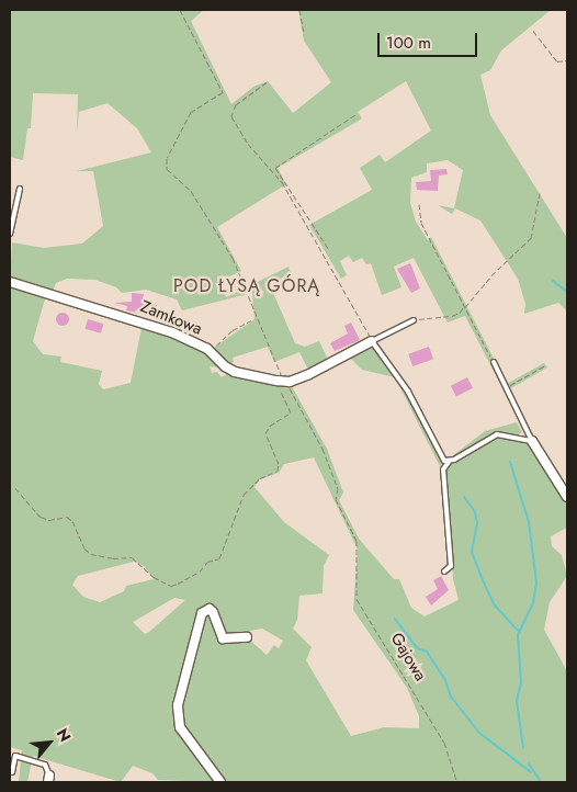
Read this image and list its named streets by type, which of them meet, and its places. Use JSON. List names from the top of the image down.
{
  "streets": {
    "street": ["Zamkowa"],
    "path": ["Gajowa"]
  },
  "crossings": [
    ["Zamkowa", "Gajowa"]
  ],
  "districts": ["POD ŁYSĄ GÓRĄ"],
  "scale_bar": "100 m",
  "north": "top right"
}
